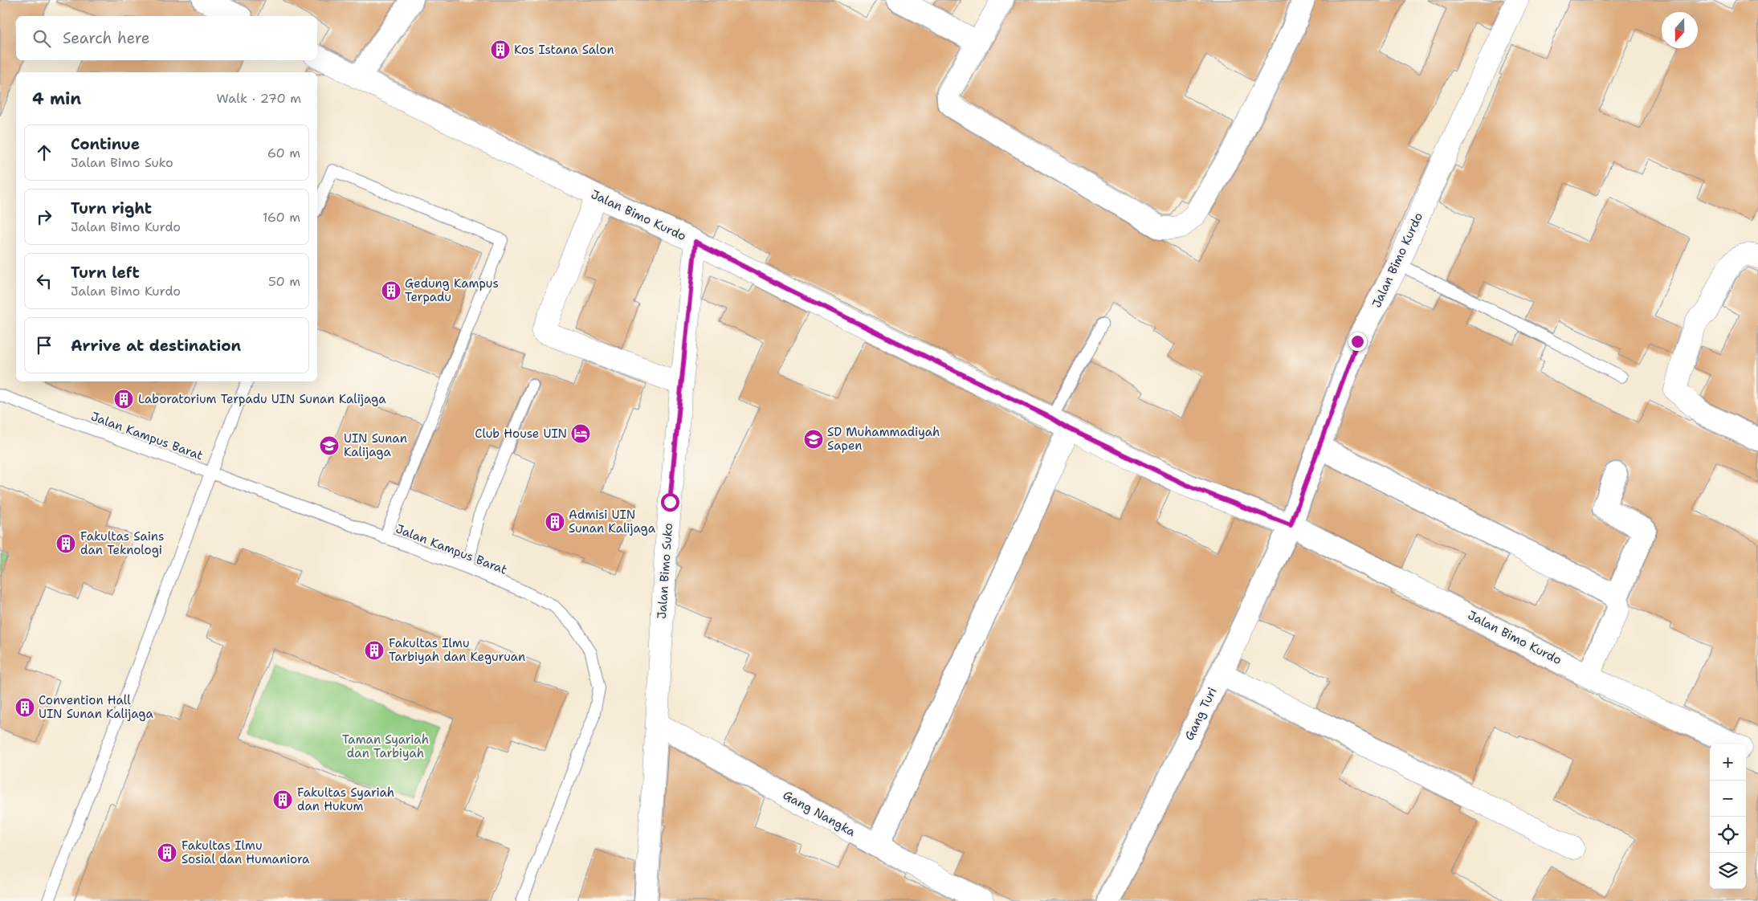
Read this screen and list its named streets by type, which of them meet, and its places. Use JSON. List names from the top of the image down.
{
  "streets": {
    "street": [
      "Jalan Bimo Kurdo",
      "Jalan Bimo Suko",
      "Gang Turi",
      "Gang Nangka"
    ],
    "lane": ["Jalan Kampus Barat"]
  },
  "crossings": [
    ["Jalan Bimo Kurdo", "Jalan Bimo Suko"],
    ["Jalan Bimo Kurdo", "Gang Turi"],
    ["Jalan Bimo Suko", "Gang Nangka"]
  ],
  "parks": ["Taman Syariah dan Tarbiyah"],
  "places": {
    "building": [
      "Kos Istana Salon",
      "Gedung Kampus Terpadu",
      "Laboratorium Terpadu UIN Sunan Kalijaga",
      "Admisi UIN Sunan Kalijaga",
      "Fakultas Sains dan Teknologi",
      "Fakultas Ilmu Tarbiyah dan Keguruan",
      "Convention Hall UIN Sunan Kalijaga",
      "Fakultas Syariah dan Hukum",
      "Fakultas Ilmu Sosial dan Humaniora"
    ],
    "hotel": ["Club House UIN"],
    "school or university": ["SD Muhammadiyah Sapen", "UIN Sunan Kalijaga"]
  },
  "north": "bottom",
  "page": {
    "search": "Search here",
    "heading": ["4 min", "Walk · 270 m"],
    "list": [
      ["Continue", "Jalan Bimo Suko", "60 m"],
      ["Turn right", "Jalan Bimo Kurdo", "160 m"],
      ["Turn left", "Jalan Bimo Kurdo", "50 m"],
      "Arrive at destination"
    ],
    "map_buttons": ["+", "−"]
  }
}
